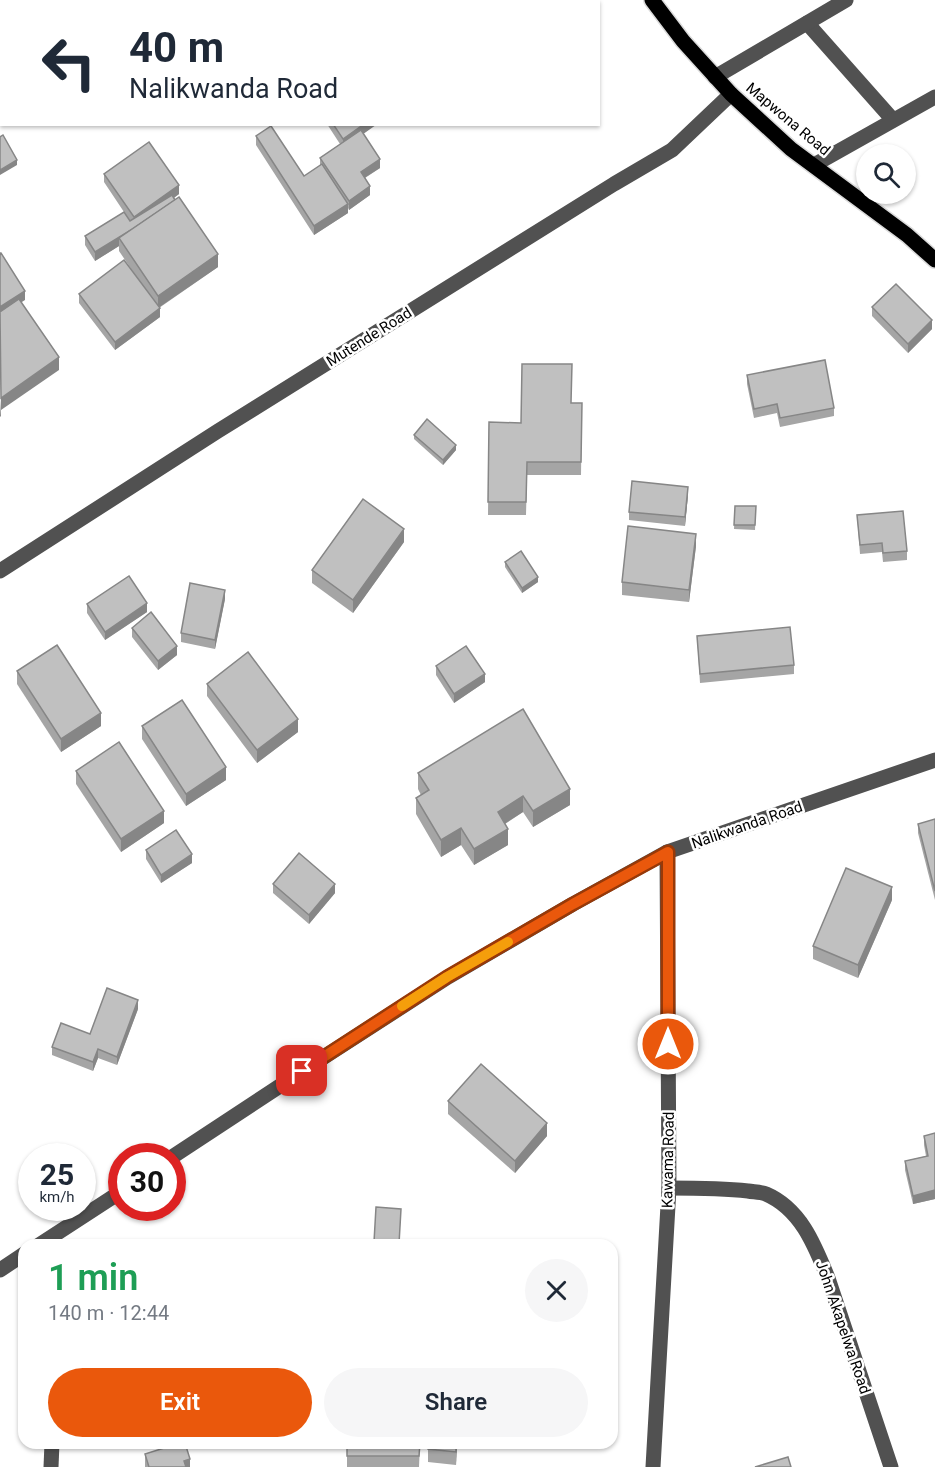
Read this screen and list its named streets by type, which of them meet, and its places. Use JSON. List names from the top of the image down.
{
  "streets": {
    "main road": ["Mapwona Road"],
    "street": [
      "Mutende Road",
      "Nalikwanda Road",
      "Kawama Road",
      "John Akapelwa Road"
    ]
  },
  "crossings": [
    ["Mapwona Road", "Mutende Road"],
    ["Nalikwanda Road", "Kawama Road"],
    ["Kawama Road", "John Akapelwa Road"]
  ],
  "page": {
    "turn": ["40 m", "Nalikwanda Road"],
    "speed": "25 km/h",
    "limit": "30",
    "heading": ["1 min", "140 m · 12:44"],
    "buttons": ["Exit", "Share"]
  }
}
